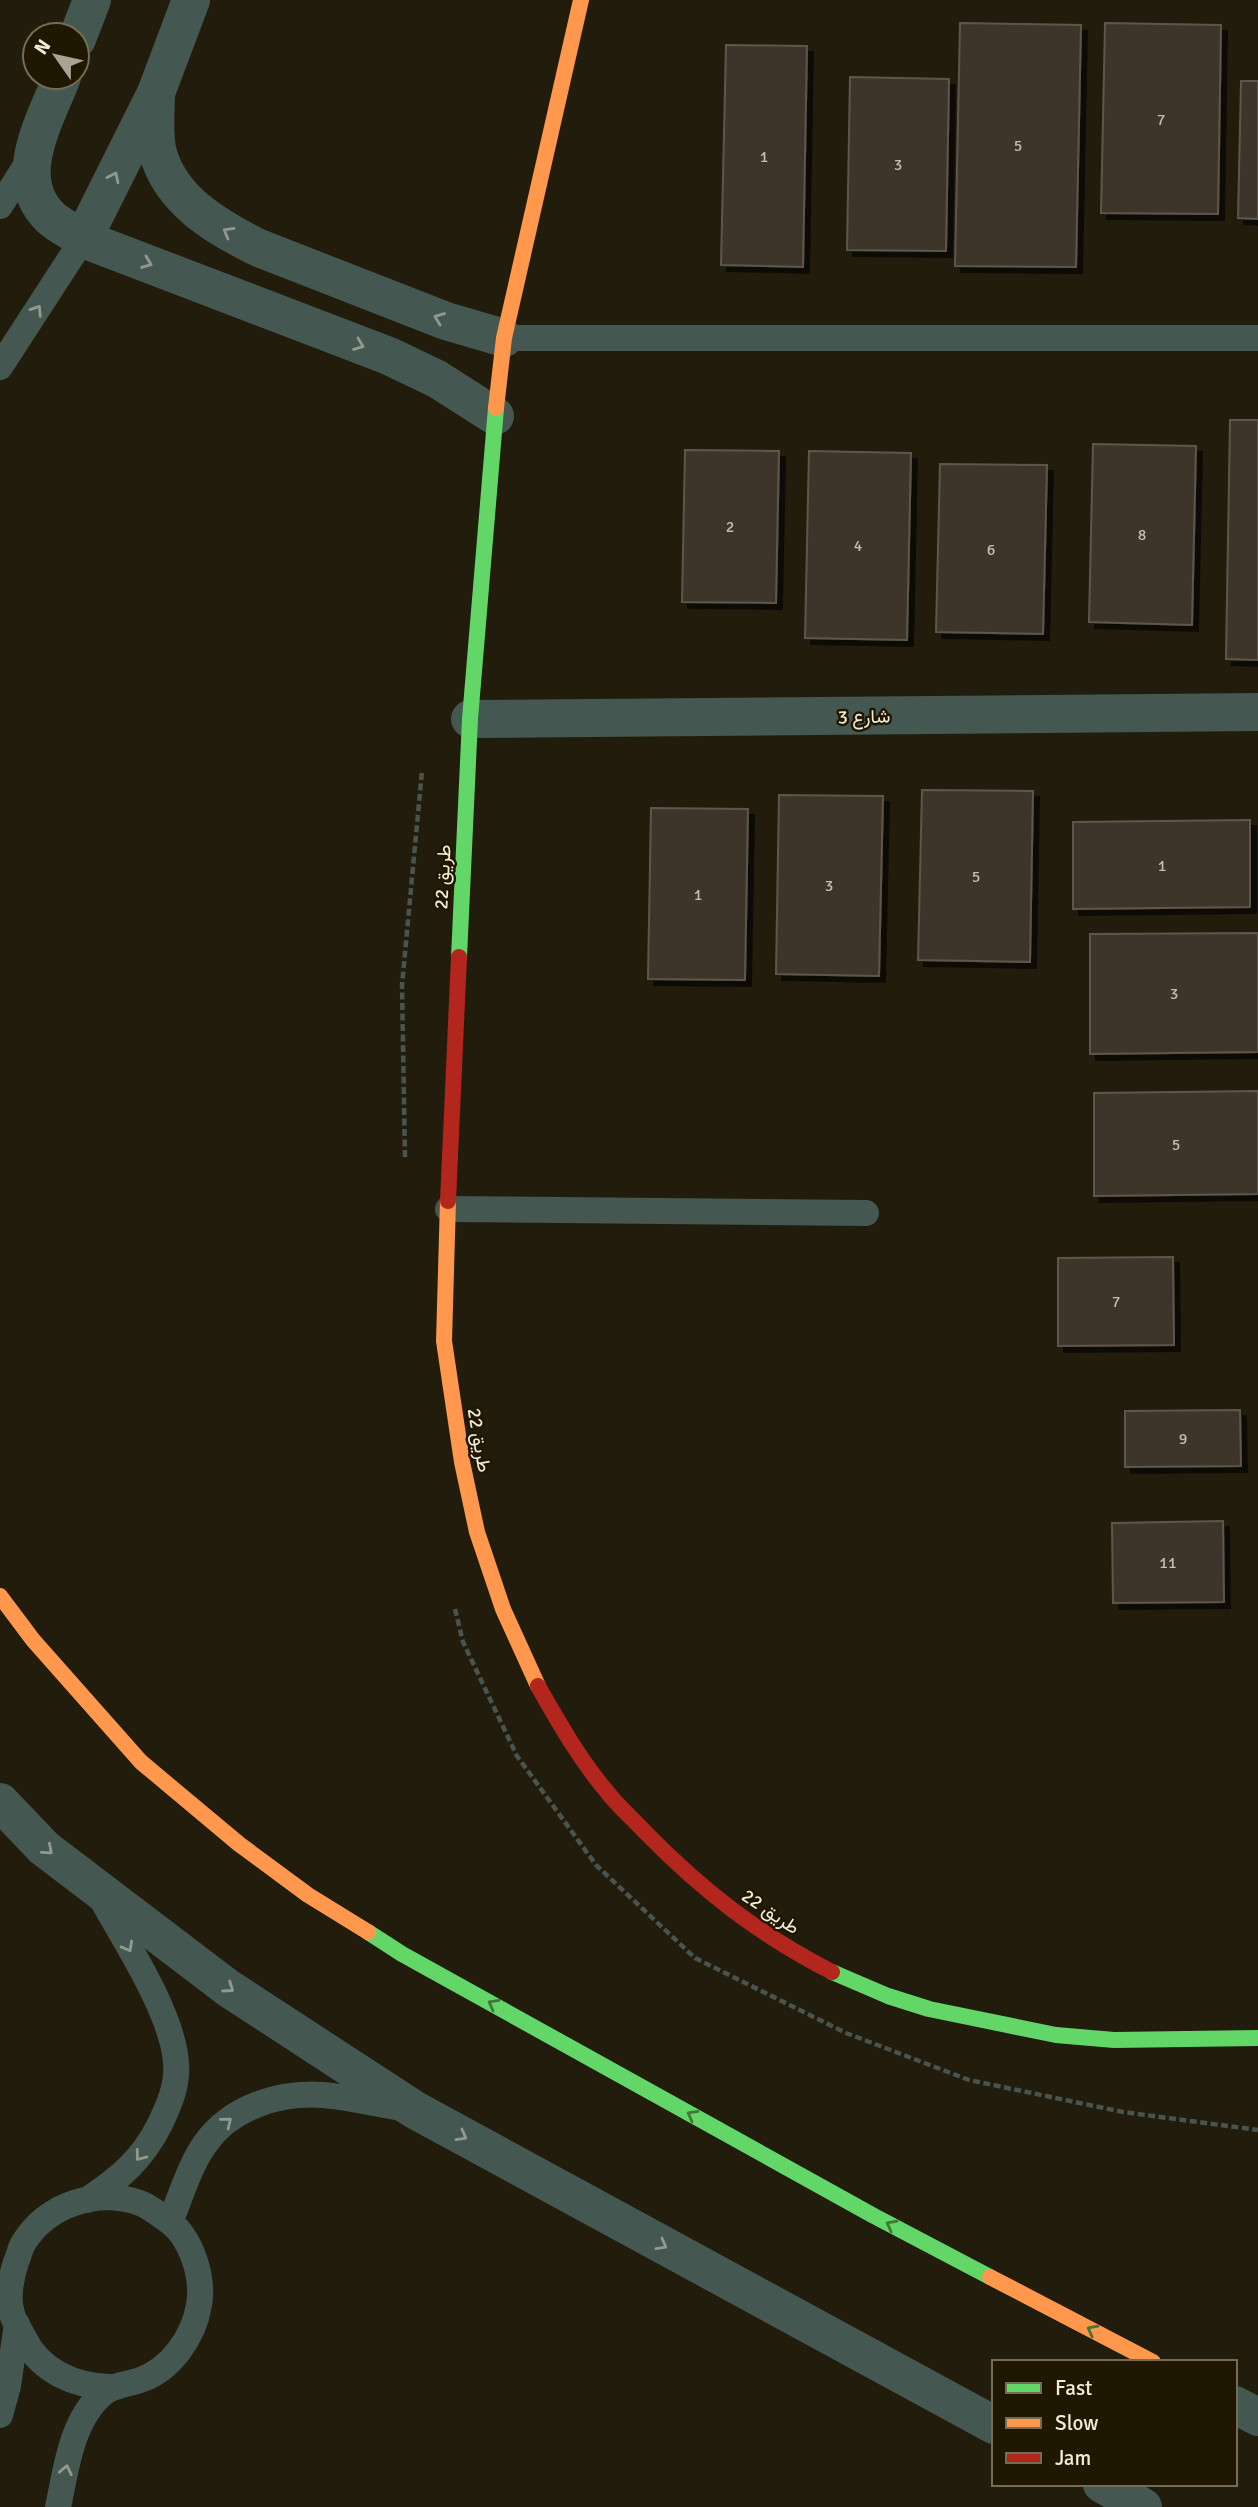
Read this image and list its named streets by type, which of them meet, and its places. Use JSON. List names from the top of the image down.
{
  "streets": {
    "street": ["شارع 3", "طريق 22"]
  },
  "crossings": [
    ["شارع 3", "طريق 22"]
  ],
  "house_numbers": [
    "7",
    "5",
    "1",
    "3",
    "2",
    "8",
    "4",
    "6",
    "1",
    "5",
    "3",
    "1",
    "3",
    "5",
    "7",
    "9",
    "11"
  ],
  "legend": ["Fast", "Slow", "Jam"],
  "north": "top left"
}
